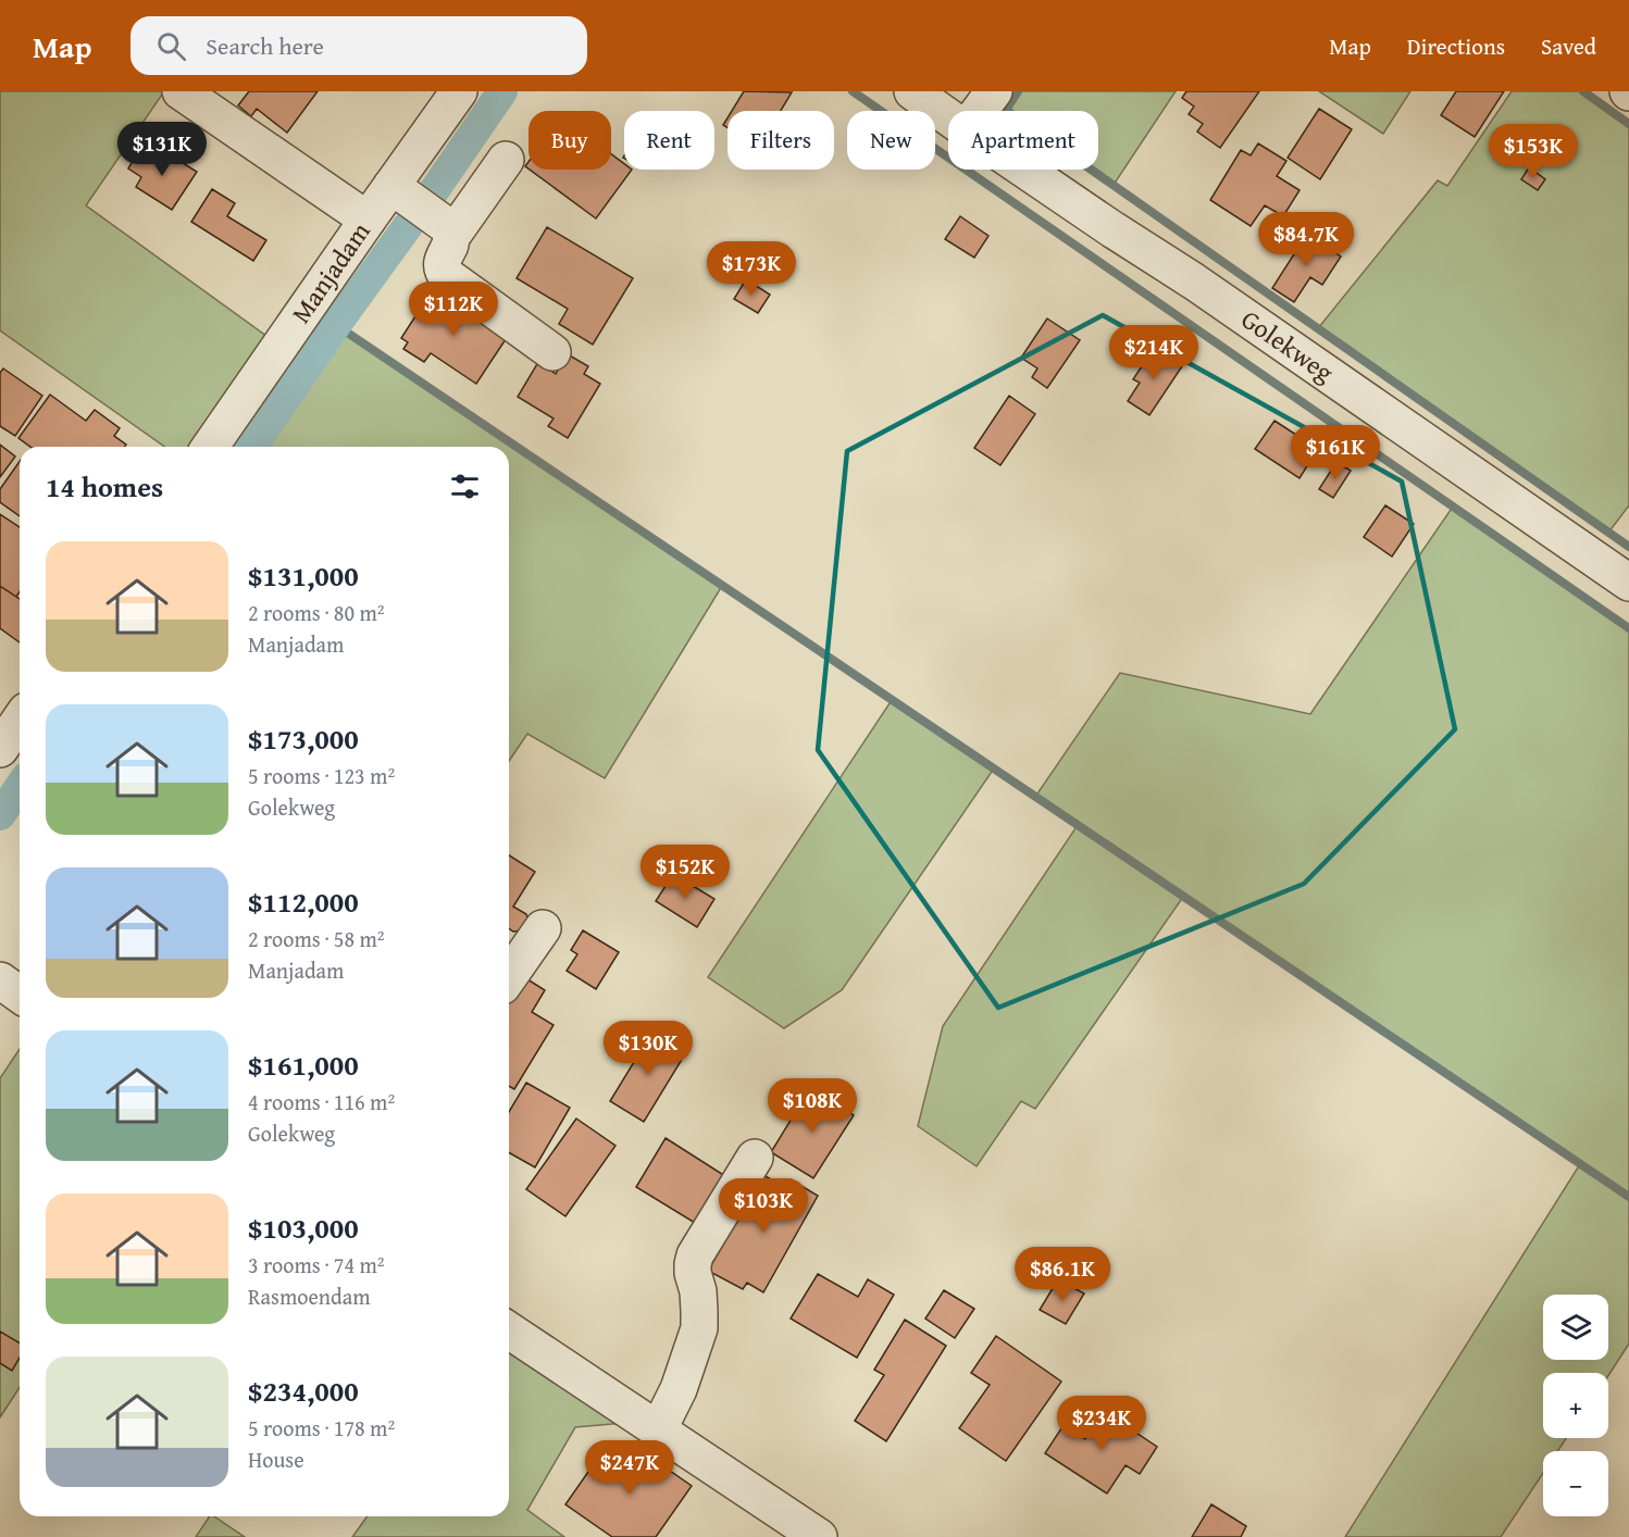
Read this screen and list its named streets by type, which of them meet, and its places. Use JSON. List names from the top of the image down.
{
  "streets": {
    "street": ["Manjadam", "Golekweg"]
  },
  "page": {
    "header": "Map",
    "search": "Search here",
    "nav": ["Map", "Directions", "Saved"],
    "chip": [
      "Buy",
      "Rent",
      "Filters",
      "New",
      "Apartment"
    ],
    "price": [
      "$131K",
      "$153K",
      "$84.7K",
      "$173K",
      "$112K",
      "$214K",
      "$161K",
      "$152K",
      "$130K",
      "$108K",
      "$103K",
      "$86.1K",
      "$234K",
      "$247K"
    ],
    "heading": "14 homes",
    "list": [
      {
        "name": "$131,000",
        "note": "2 rooms · 80 m² · Manjadam"
      },
      {
        "name": "$173,000",
        "note": "5 rooms · 123 m² · Golekweg"
      },
      {
        "name": "$112,000",
        "note": "2 rooms · 58 m² · Manjadam"
      },
      {
        "name": "$161,000",
        "note": "4 rooms · 116 m² · Golekweg"
      },
      {
        "name": "$103,000",
        "note": "3 rooms · 74 m² · Rasmoendam"
      },
      {
        "name": "$234,000",
        "note": "5 rooms · 178 m² · House"
      }
    ],
    "map_buttons": ["+", "−"]
  }
}
